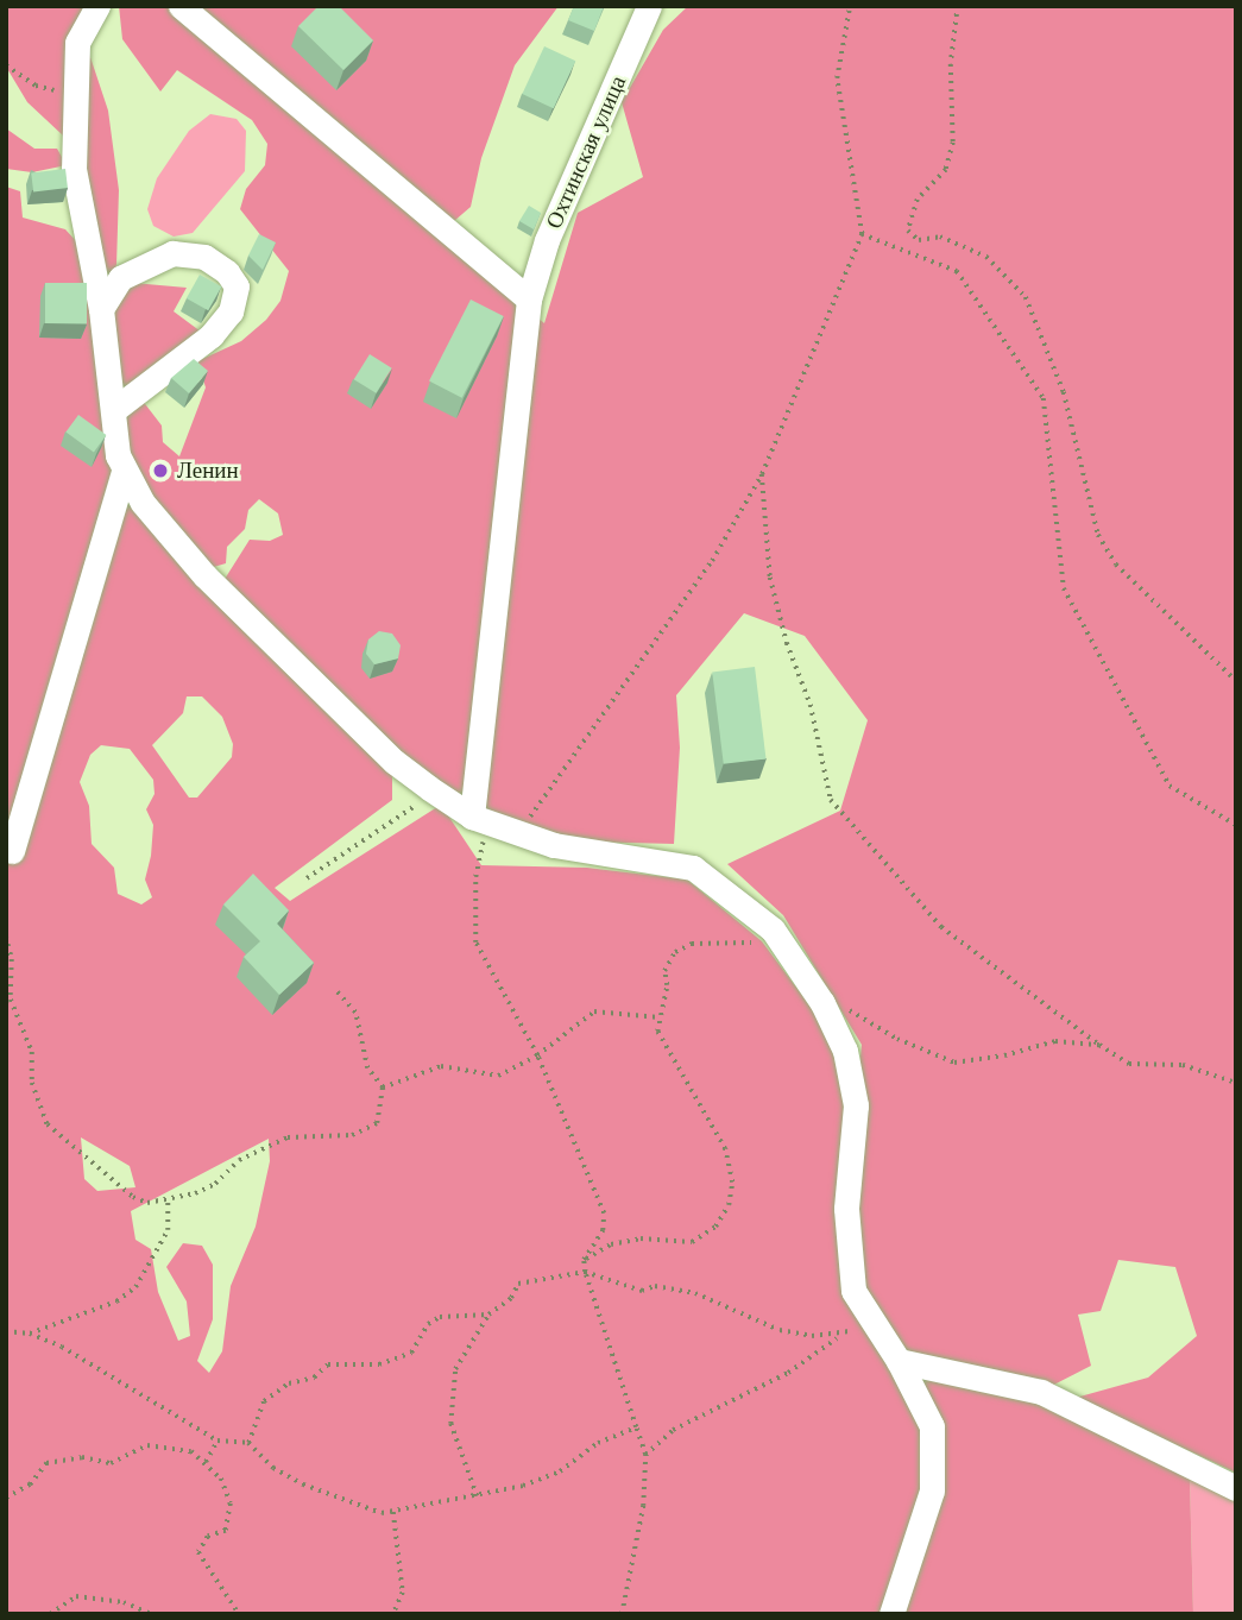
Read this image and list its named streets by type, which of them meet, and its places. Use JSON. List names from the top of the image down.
{
  "streets": {
    "street": ["Охтинская улица"]
  },
  "places": ["Ленин"]
}
